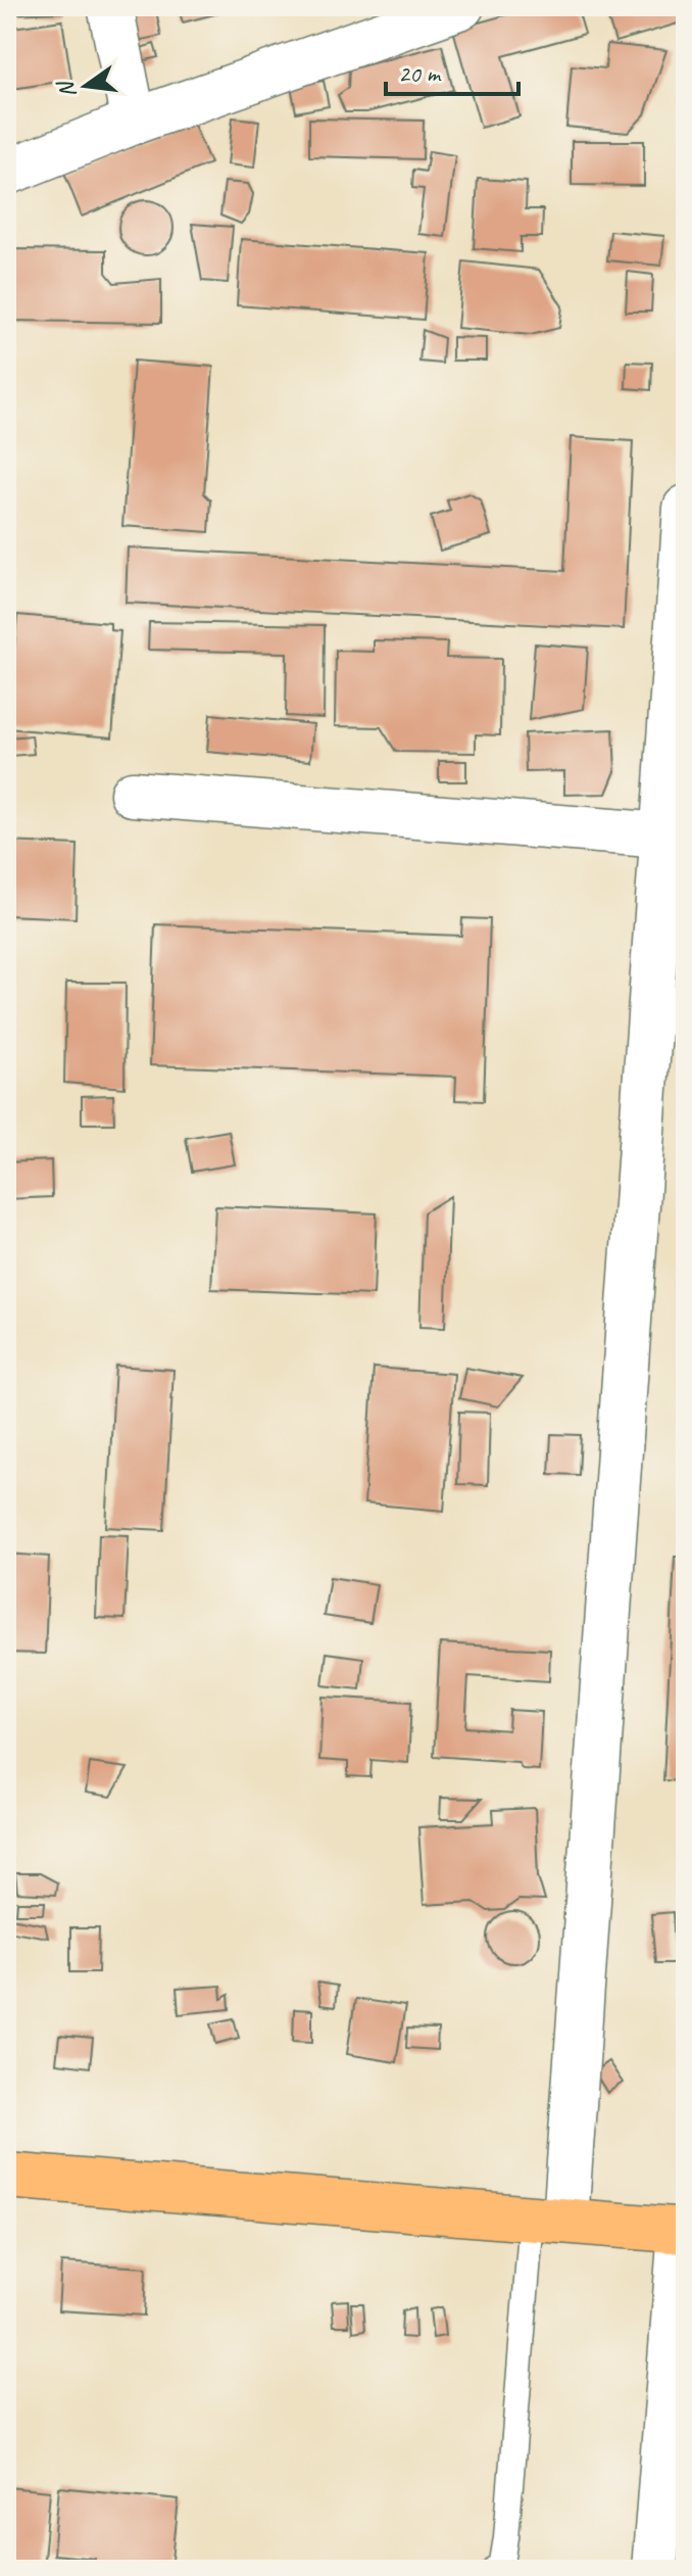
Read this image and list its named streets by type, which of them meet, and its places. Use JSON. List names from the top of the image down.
{
  "scale_bar": "20 m",
  "north": "left"
}
